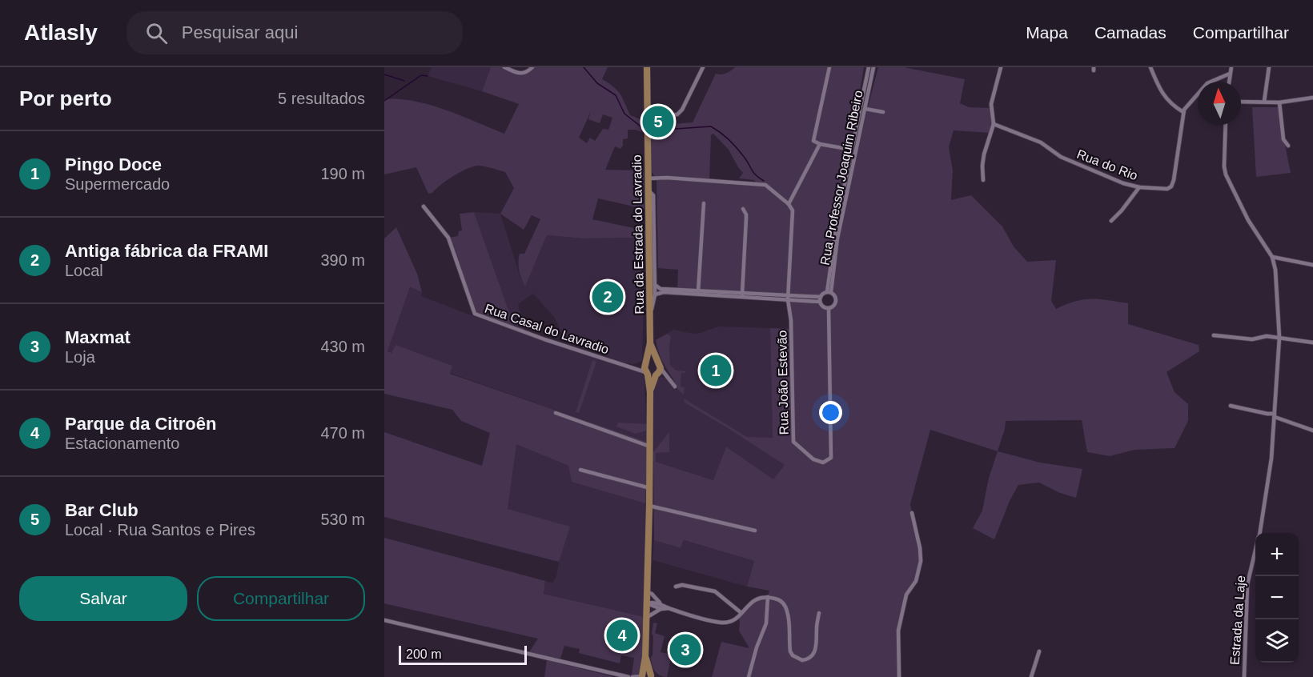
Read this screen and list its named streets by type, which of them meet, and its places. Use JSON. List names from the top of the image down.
{
  "streets": {
    "main road": ["Rua da Estrada do Lavradio"],
    "street": [
      "Rua do Rio",
      "Rua Professor Joaquim Ribeiro",
      "Rua Casal do Lavradio",
      "Rua João Estevão",
      "Estrada da Laje"
    ]
  },
  "crossings": [
    ["Rua Professor Joaquim Ribeiro", "Rua João Estevão"],
    ["Rua da Estrada do Lavradio", "Rua Casal do Lavradio"]
  ],
  "scale_bar": "200 m",
  "north": "top",
  "page": {
    "header": "Atlasly",
    "search": "Pesquisar aqui",
    "nav": ["Mapa", "Camadas", "Compartilhar"],
    "heading": ["Por perto", "5 resultados"],
    "pins": [
      "5",
      "2",
      "1",
      "4",
      "3"
    ],
    "list": [
      {
        "mark": "1",
        "name": "Pingo Doce",
        "note": "Supermercado",
        "value": "190 m"
      },
      {
        "mark": "2",
        "name": "Antiga fábrica da FRAMI",
        "note": "Local",
        "value": "390 m"
      },
      {
        "mark": "3",
        "name": "Maxmat",
        "note": "Loja",
        "value": "430 m"
      },
      {
        "mark": "4",
        "name": "Parque da Citroên",
        "note": "Estacionamento",
        "value": "470 m"
      },
      {
        "mark": "5",
        "name": "Bar Club",
        "note": "Local · Rua Santos e Pires",
        "value": "530 m"
      }
    ],
    "map_buttons": ["+", "−"],
    "buttons": ["Salvar", "Compartilhar"],
    "scale": "200 m"
  }
}
